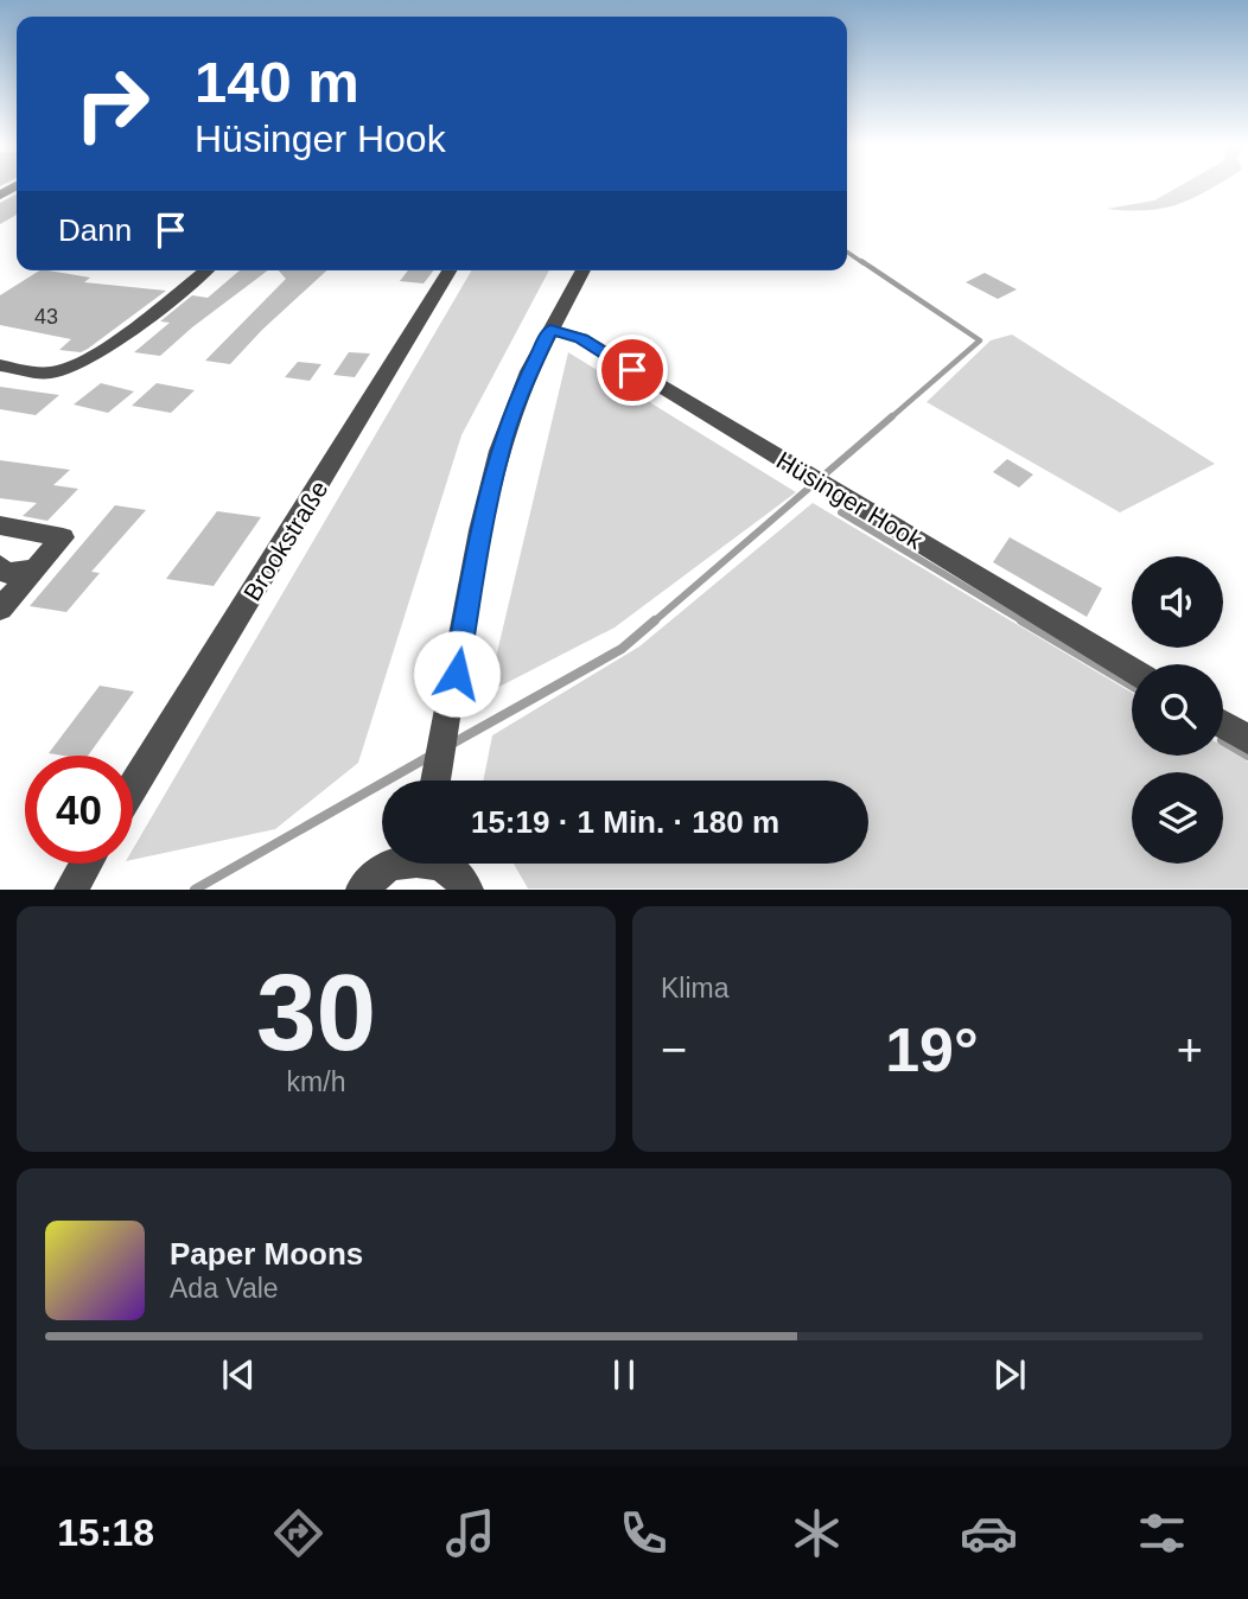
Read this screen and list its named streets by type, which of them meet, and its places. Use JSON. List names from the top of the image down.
{
  "streets": {
    "street": ["Hüsinger Hook", "Brookstraße"]
  },
  "house_numbers": ["43"],
  "page": {
    "turn": ["140 m", "Hüsinger Hook"],
    "then": "Dann",
    "limit": "40",
    "trip": "15:19 · 1 Min. · 180 m",
    "tile": [
      ["30", "km/h"],
      "Klima"
    ],
    "heat": ["−", "19°", "+"],
    "song": ["Paper Moons", "Ada Vale"],
    "tabs": "15:18"
  }
}
